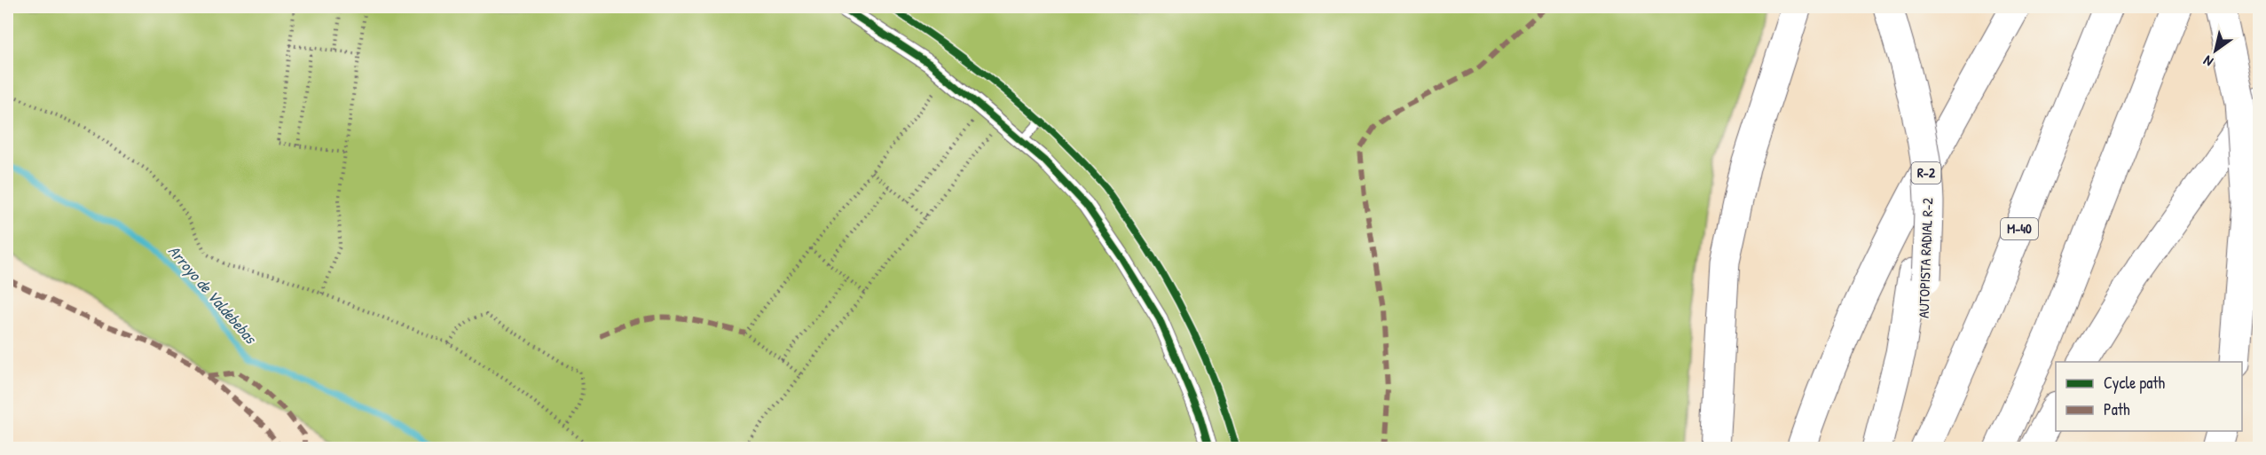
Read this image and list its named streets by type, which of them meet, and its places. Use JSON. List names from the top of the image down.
{
  "streets": {
    "highway": ["R-2", "M-40", "AUTOPISTA RADIAL R-2"]
  },
  "water": ["Arroyo de Valdebebas"],
  "legend": ["Cycle path", "Path"],
  "north": "bottom left"
}
